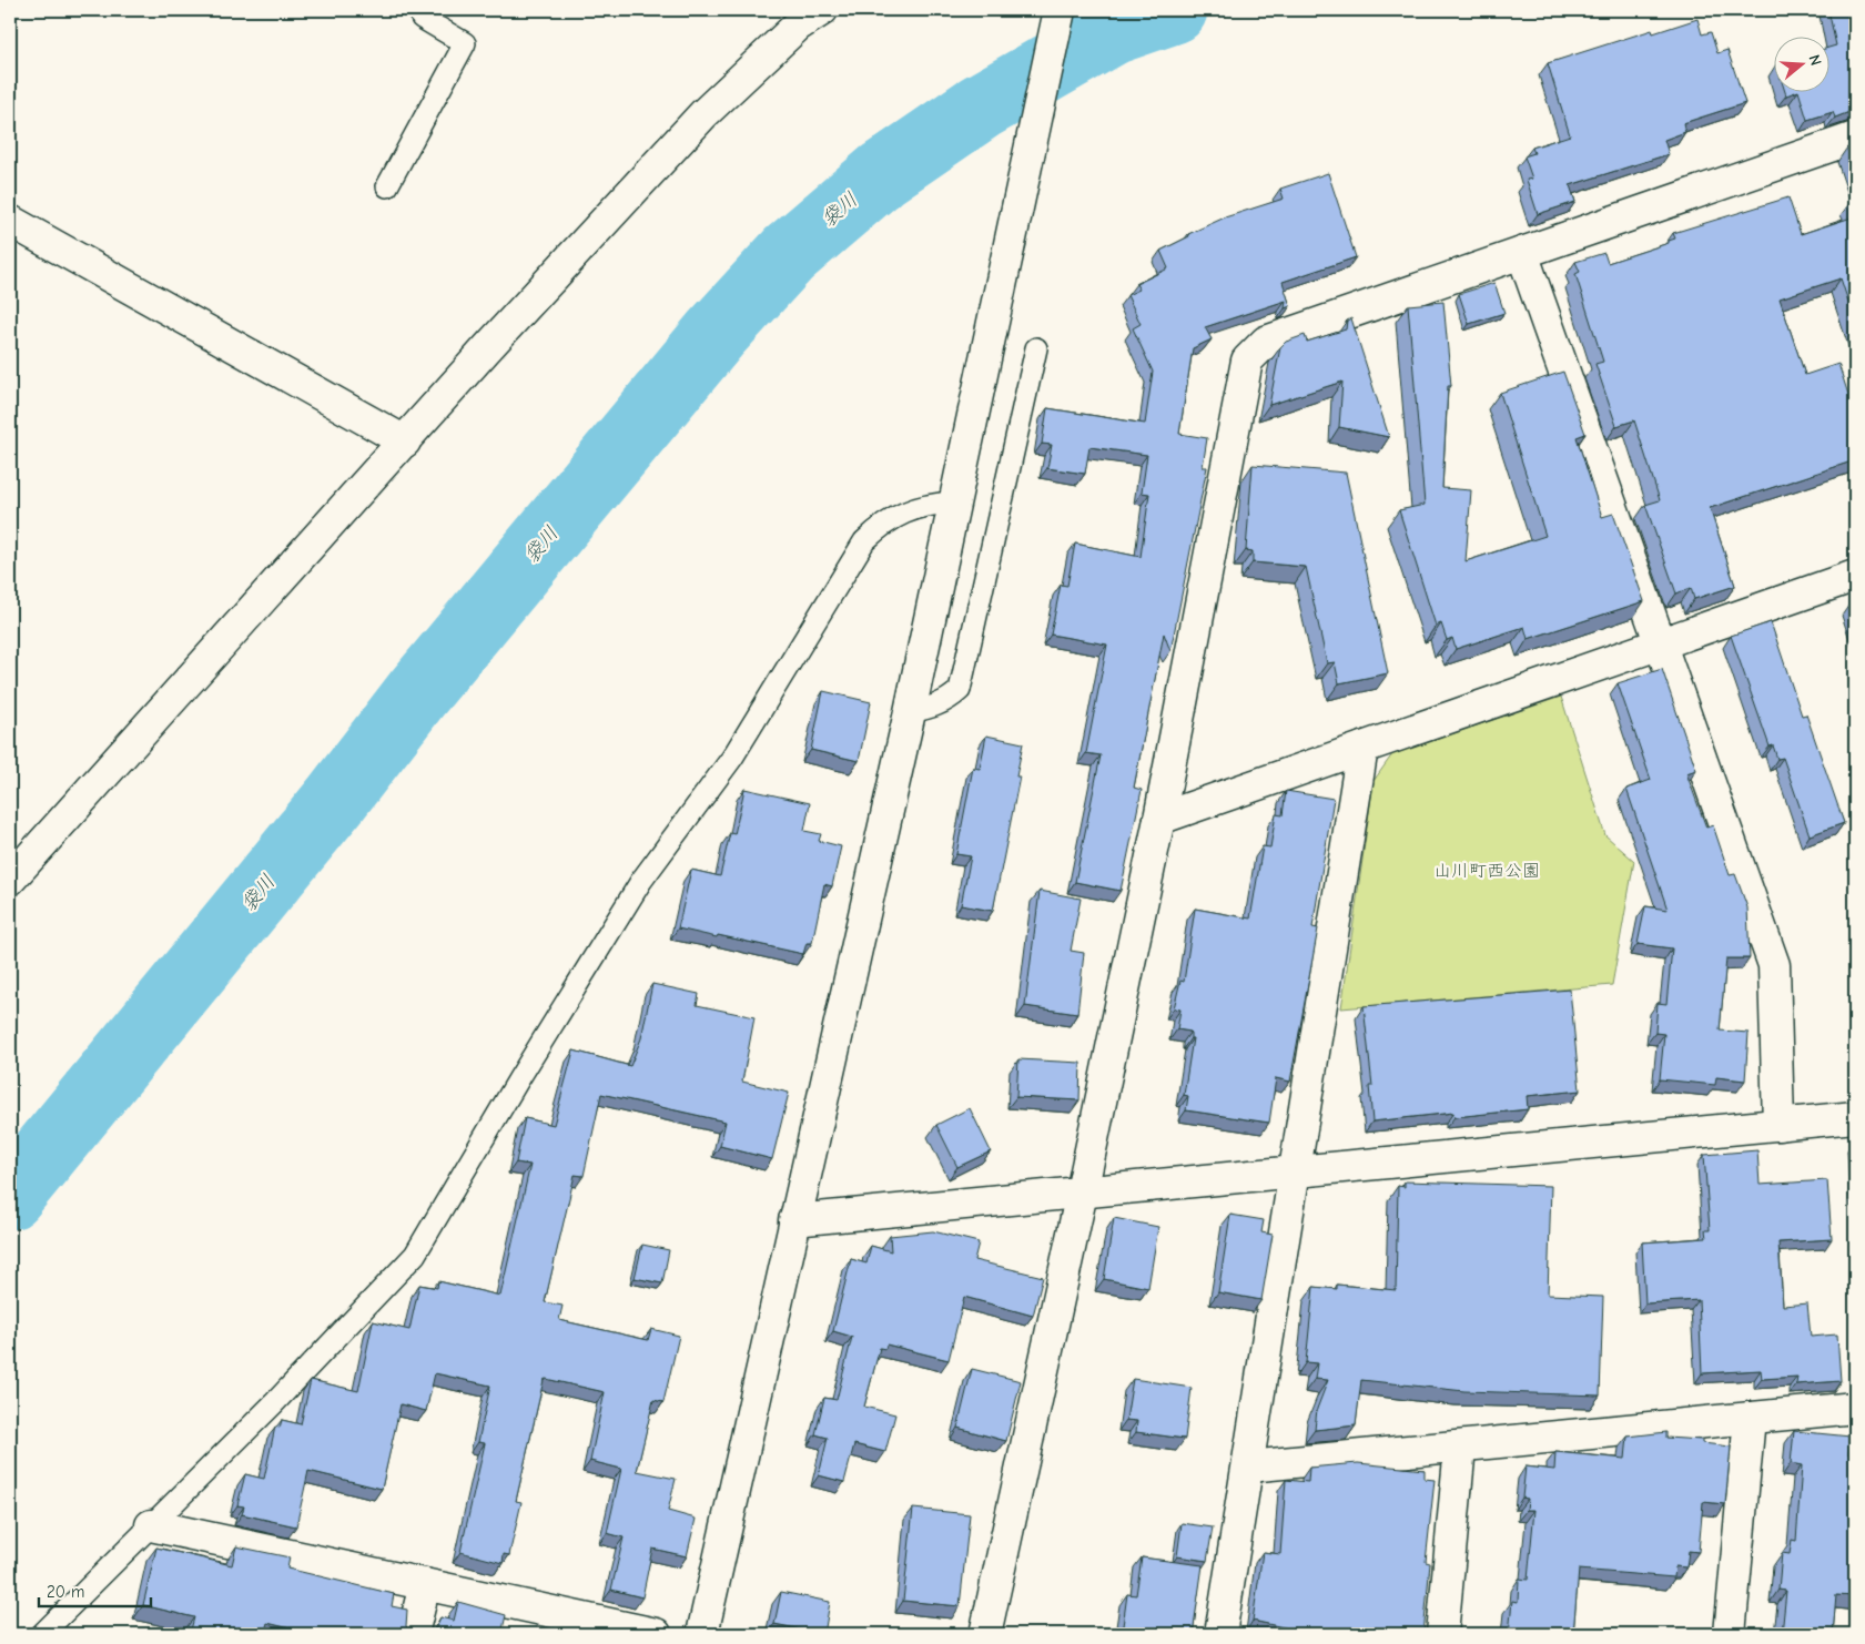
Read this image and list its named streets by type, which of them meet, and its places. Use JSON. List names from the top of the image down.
{
  "water": ["袋川"],
  "parks": ["山川町西公園"],
  "scale_bar": "20 m",
  "north": "right"
}
